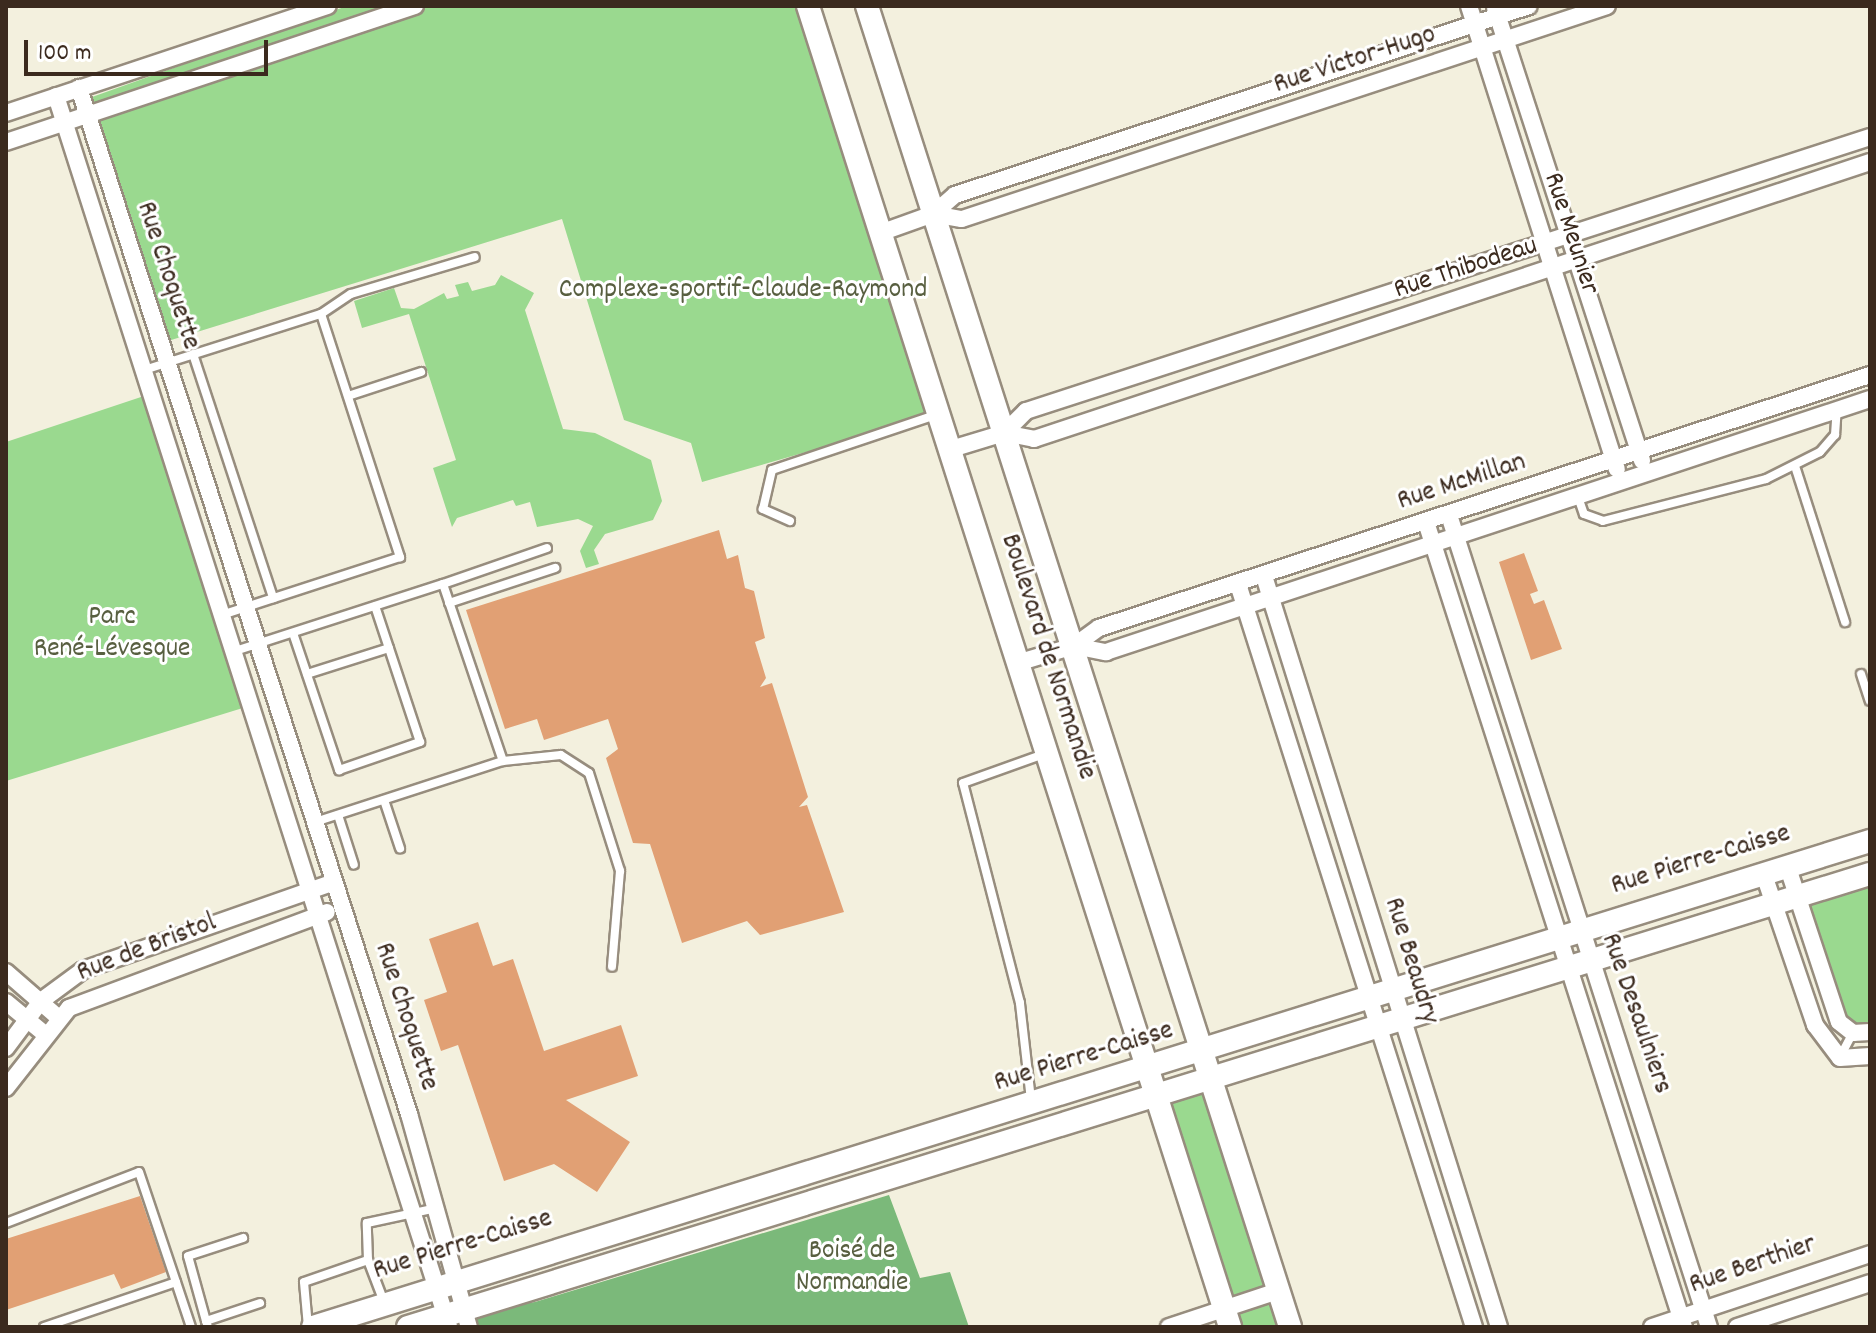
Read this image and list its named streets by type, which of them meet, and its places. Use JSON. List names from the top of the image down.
{
  "streets": {
    "street": [
      "Rue Victor-Hugo",
      "Rue Meunier",
      "Rue Thibodeau",
      "Rue Choquette",
      "Rue McMillan",
      "Boulevard de Normandie",
      "Rue Pierre-Caisse",
      "Rue de Bristol",
      "Rue Beaudry",
      "Rue Desaulniers",
      "Rue Berthier"
    ]
  },
  "crossings": [
    ["Rue Victor-Hugo", "Rue Meunier"],
    ["Rue Victor-Hugo", "Boulevard de Normandie"],
    ["Rue Meunier", "Rue Thibodeau"],
    ["Rue Meunier", "Rue McMillan"],
    ["Rue Thibodeau", "Boulevard de Normandie"],
    ["Rue Choquette", "Rue Pierre-Caisse"],
    ["Rue Choquette", "Rue de Bristol"],
    ["Rue McMillan", "Boulevard de Normandie"],
    ["Rue McMillan", "Rue Beaudry"],
    ["Rue McMillan", "Rue Desaulniers"],
    ["Boulevard de Normandie", "Rue Pierre-Caisse"],
    ["Rue Pierre-Caisse", "Rue Beaudry"],
    ["Rue Pierre-Caisse", "Rue Desaulniers"],
    ["Rue Desaulniers", "Rue Berthier"]
  ],
  "parks": ["Complexe-sportif-Claude-Raymond", "Parc René-Lévesque", "Boisé de Normandie"],
  "scale_bar": "100 m"
}
